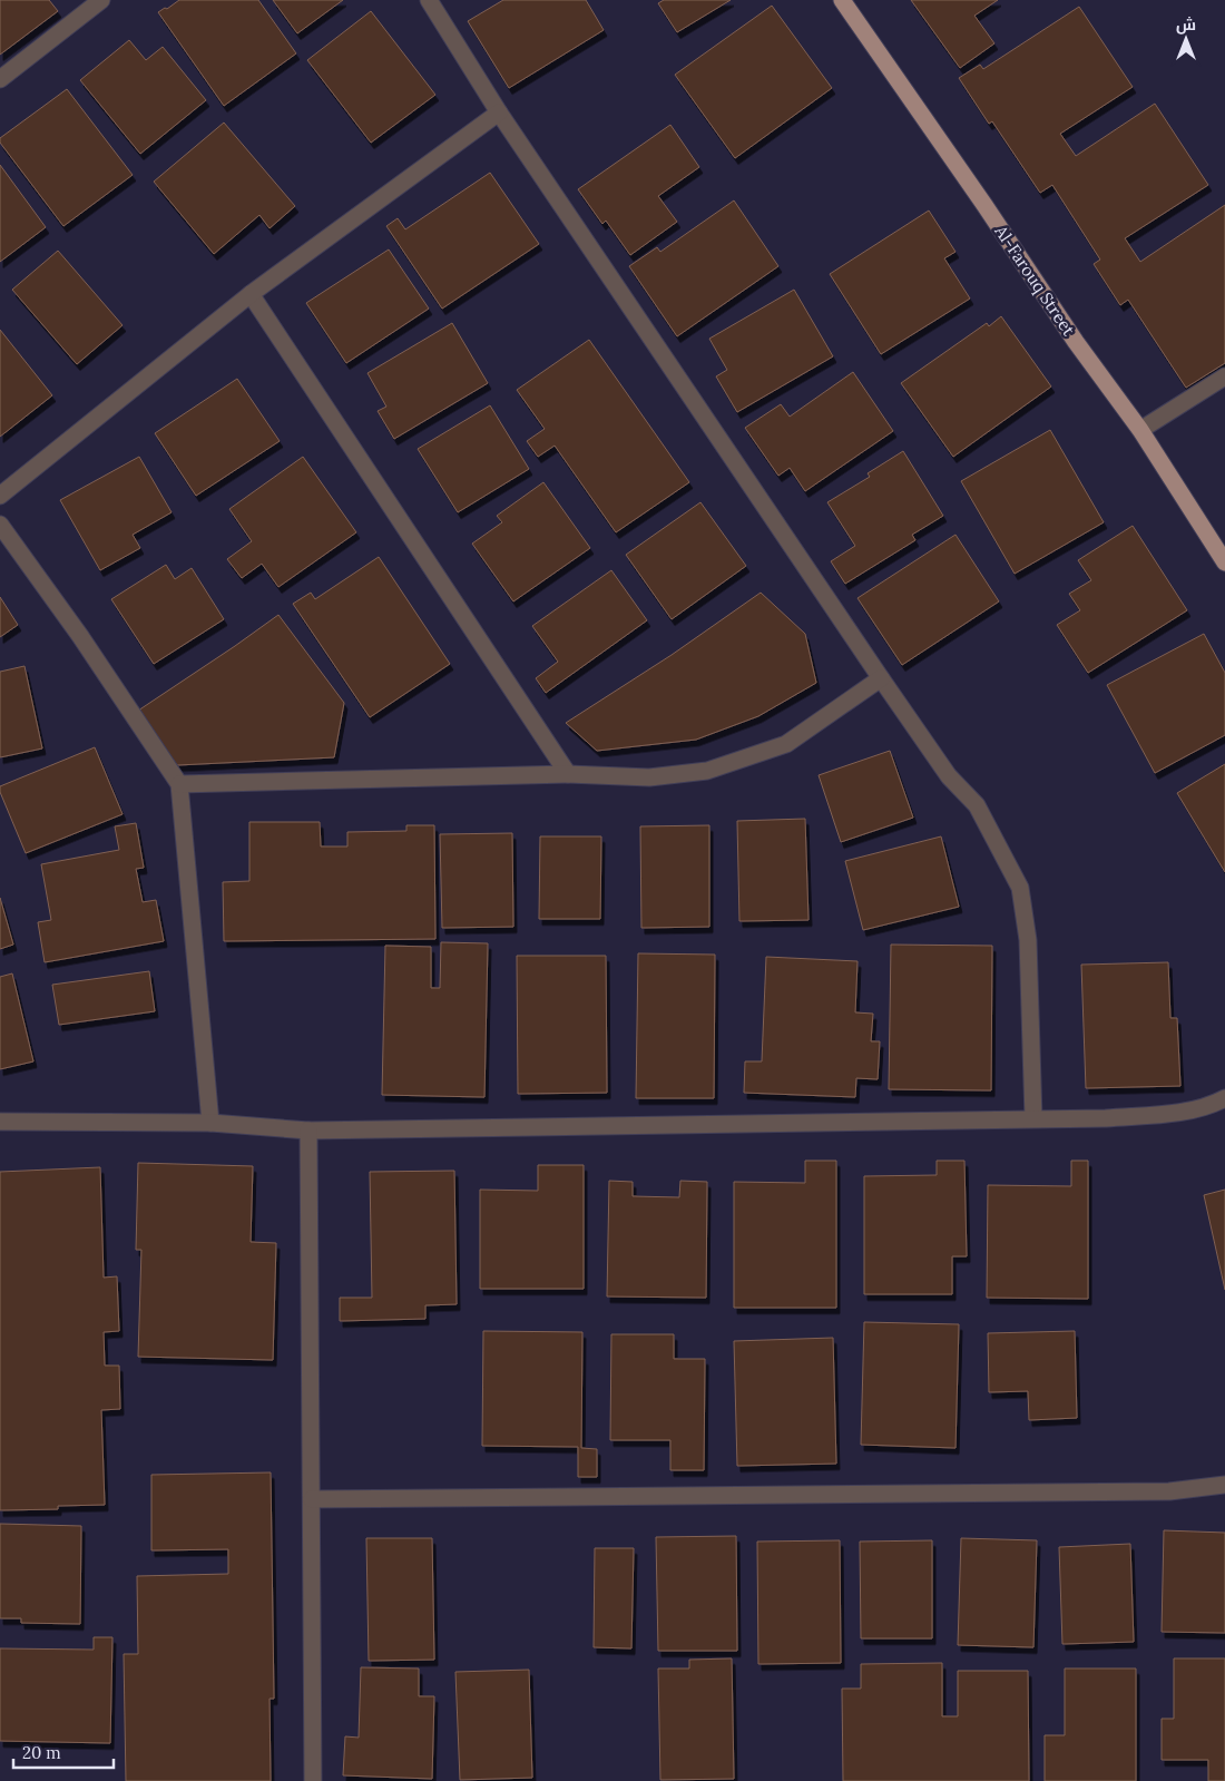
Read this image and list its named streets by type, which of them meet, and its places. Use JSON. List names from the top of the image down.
{
  "streets": {
    "main road": ["Al-Farouq Street"]
  },
  "scale_bar": "20 m",
  "north": "top"
}
